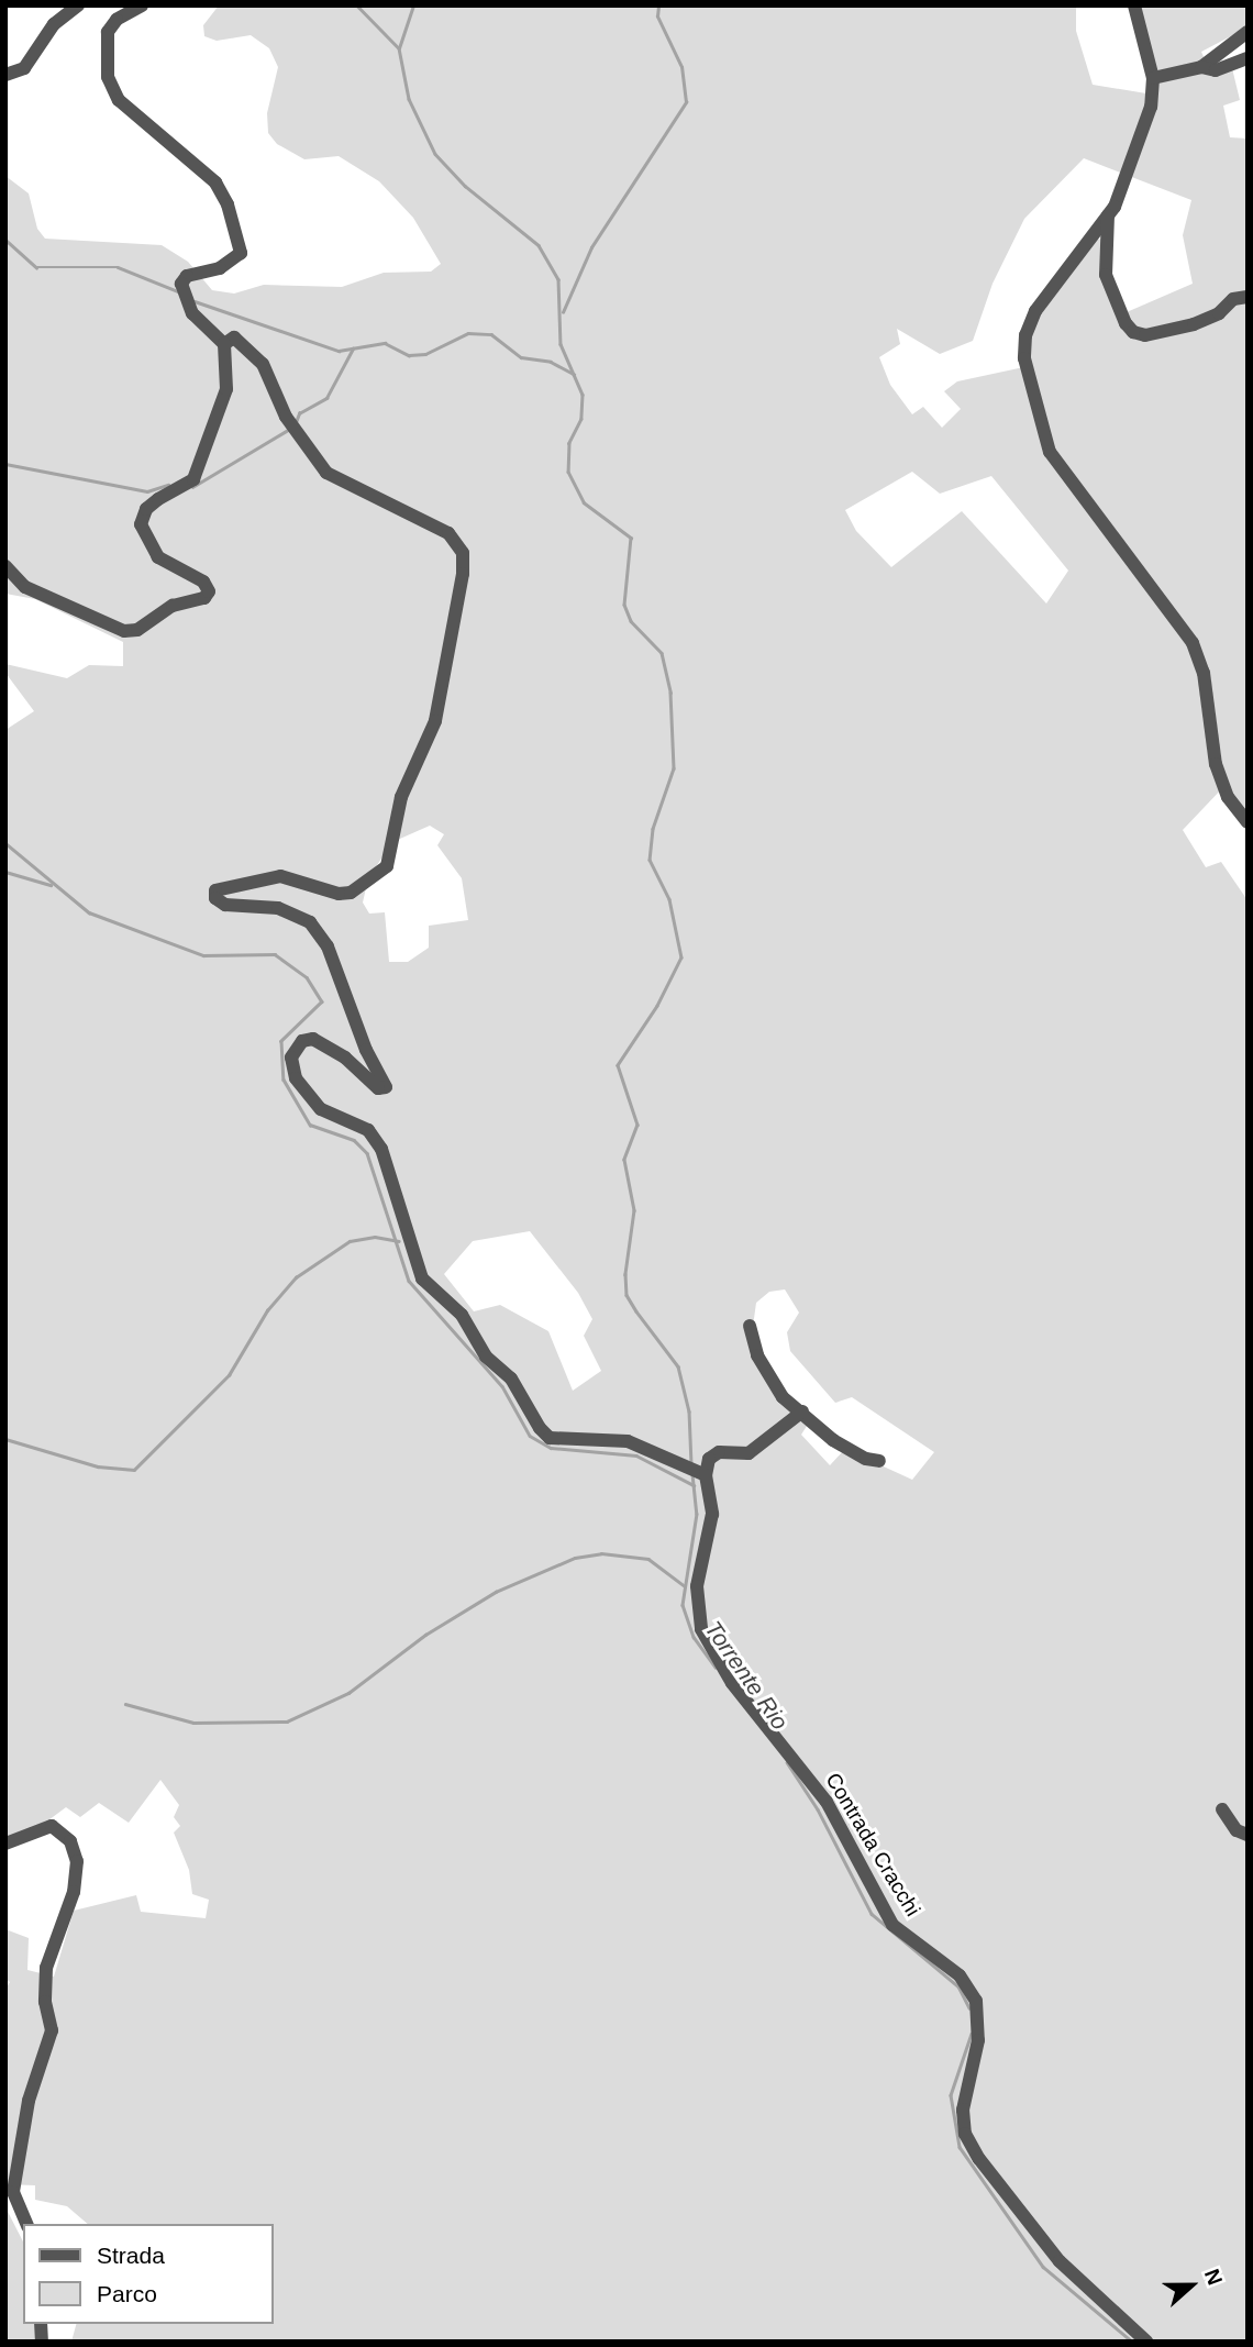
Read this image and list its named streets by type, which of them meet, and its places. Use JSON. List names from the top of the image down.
{
  "streets": {
    "street": ["Contrada Cracchi"]
  },
  "water": ["Torrente Rio"],
  "legend": ["Strada", "Parco"],
  "north": "right"
}
